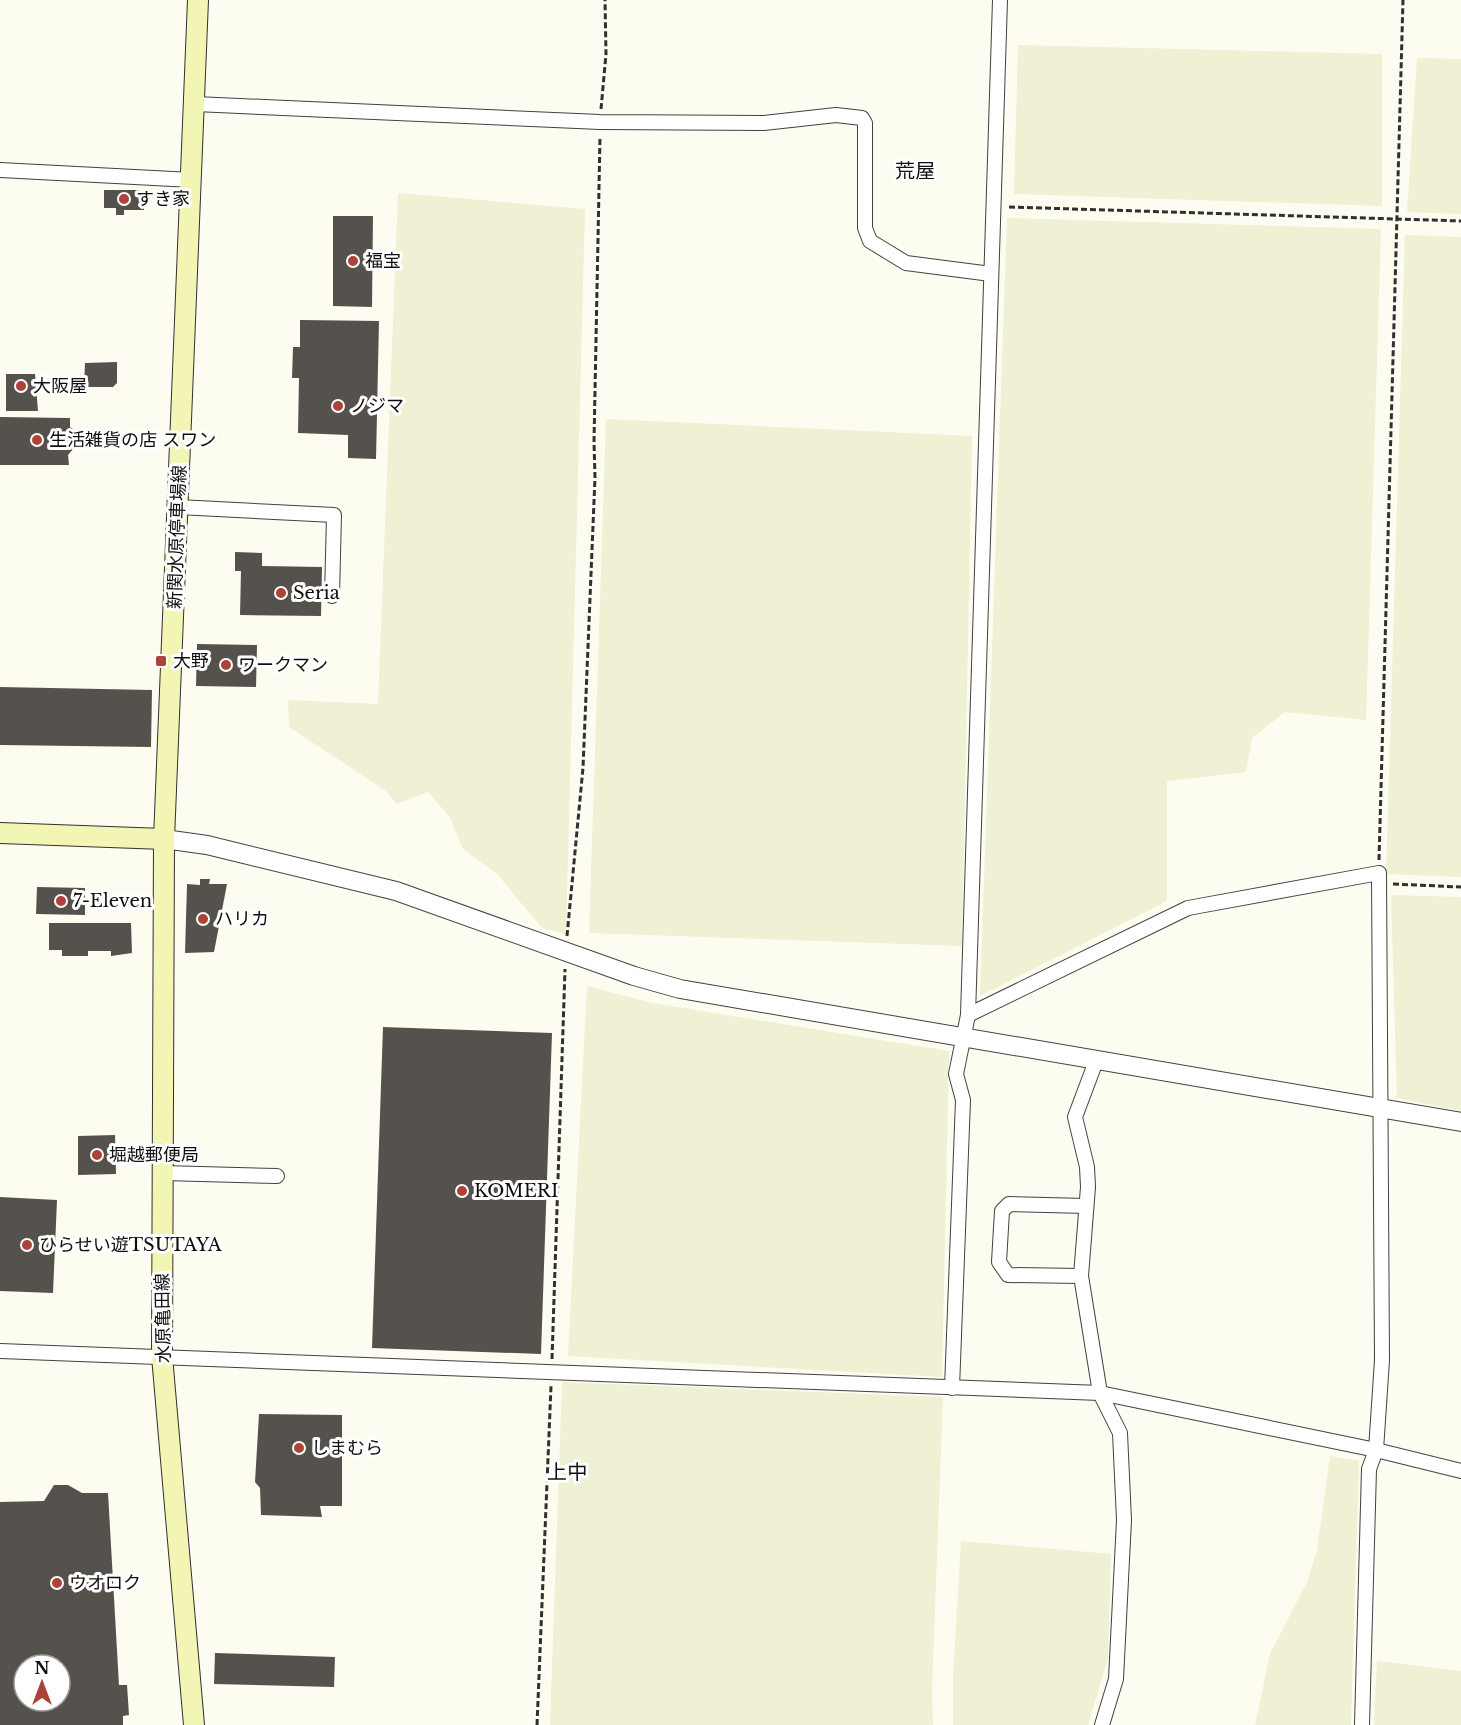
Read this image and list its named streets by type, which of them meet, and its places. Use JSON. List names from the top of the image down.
{
  "streets": {
    "main road": ["新関水原停車場線", "水原亀田線"]
  },
  "crossings": [
    ["新関水原停車場線", "水原亀田線"]
  ],
  "districts": ["荒屋", "上中"],
  "places": {
    "other": [
      "すき家",
      "福宝",
      "大阪屋",
      "ノジマ",
      "生活雑貨の店 スワン",
      "Seria",
      "ワークマン",
      "7-Eleven",
      "ハリカ",
      "堀越郵便局",
      "KOMERI",
      "ひらせい遊TSUTAYA",
      "しまむら",
      "ウオロク"
    ],
    "transit": ["大野"]
  },
  "north": "top"
}
